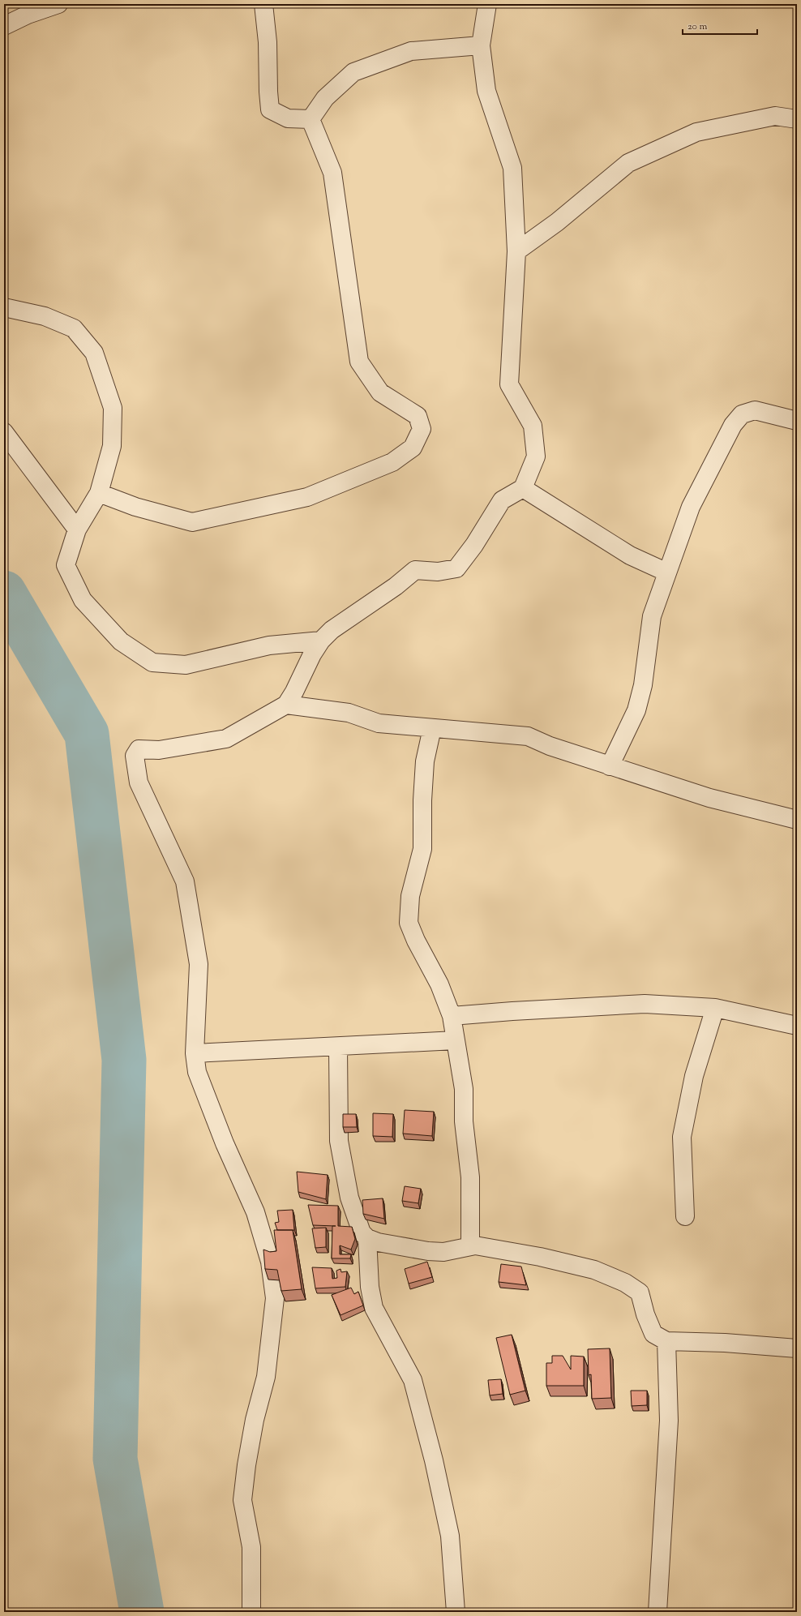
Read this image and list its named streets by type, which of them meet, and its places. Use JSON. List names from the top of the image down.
{
  "scale_bar": "20 m"
}
